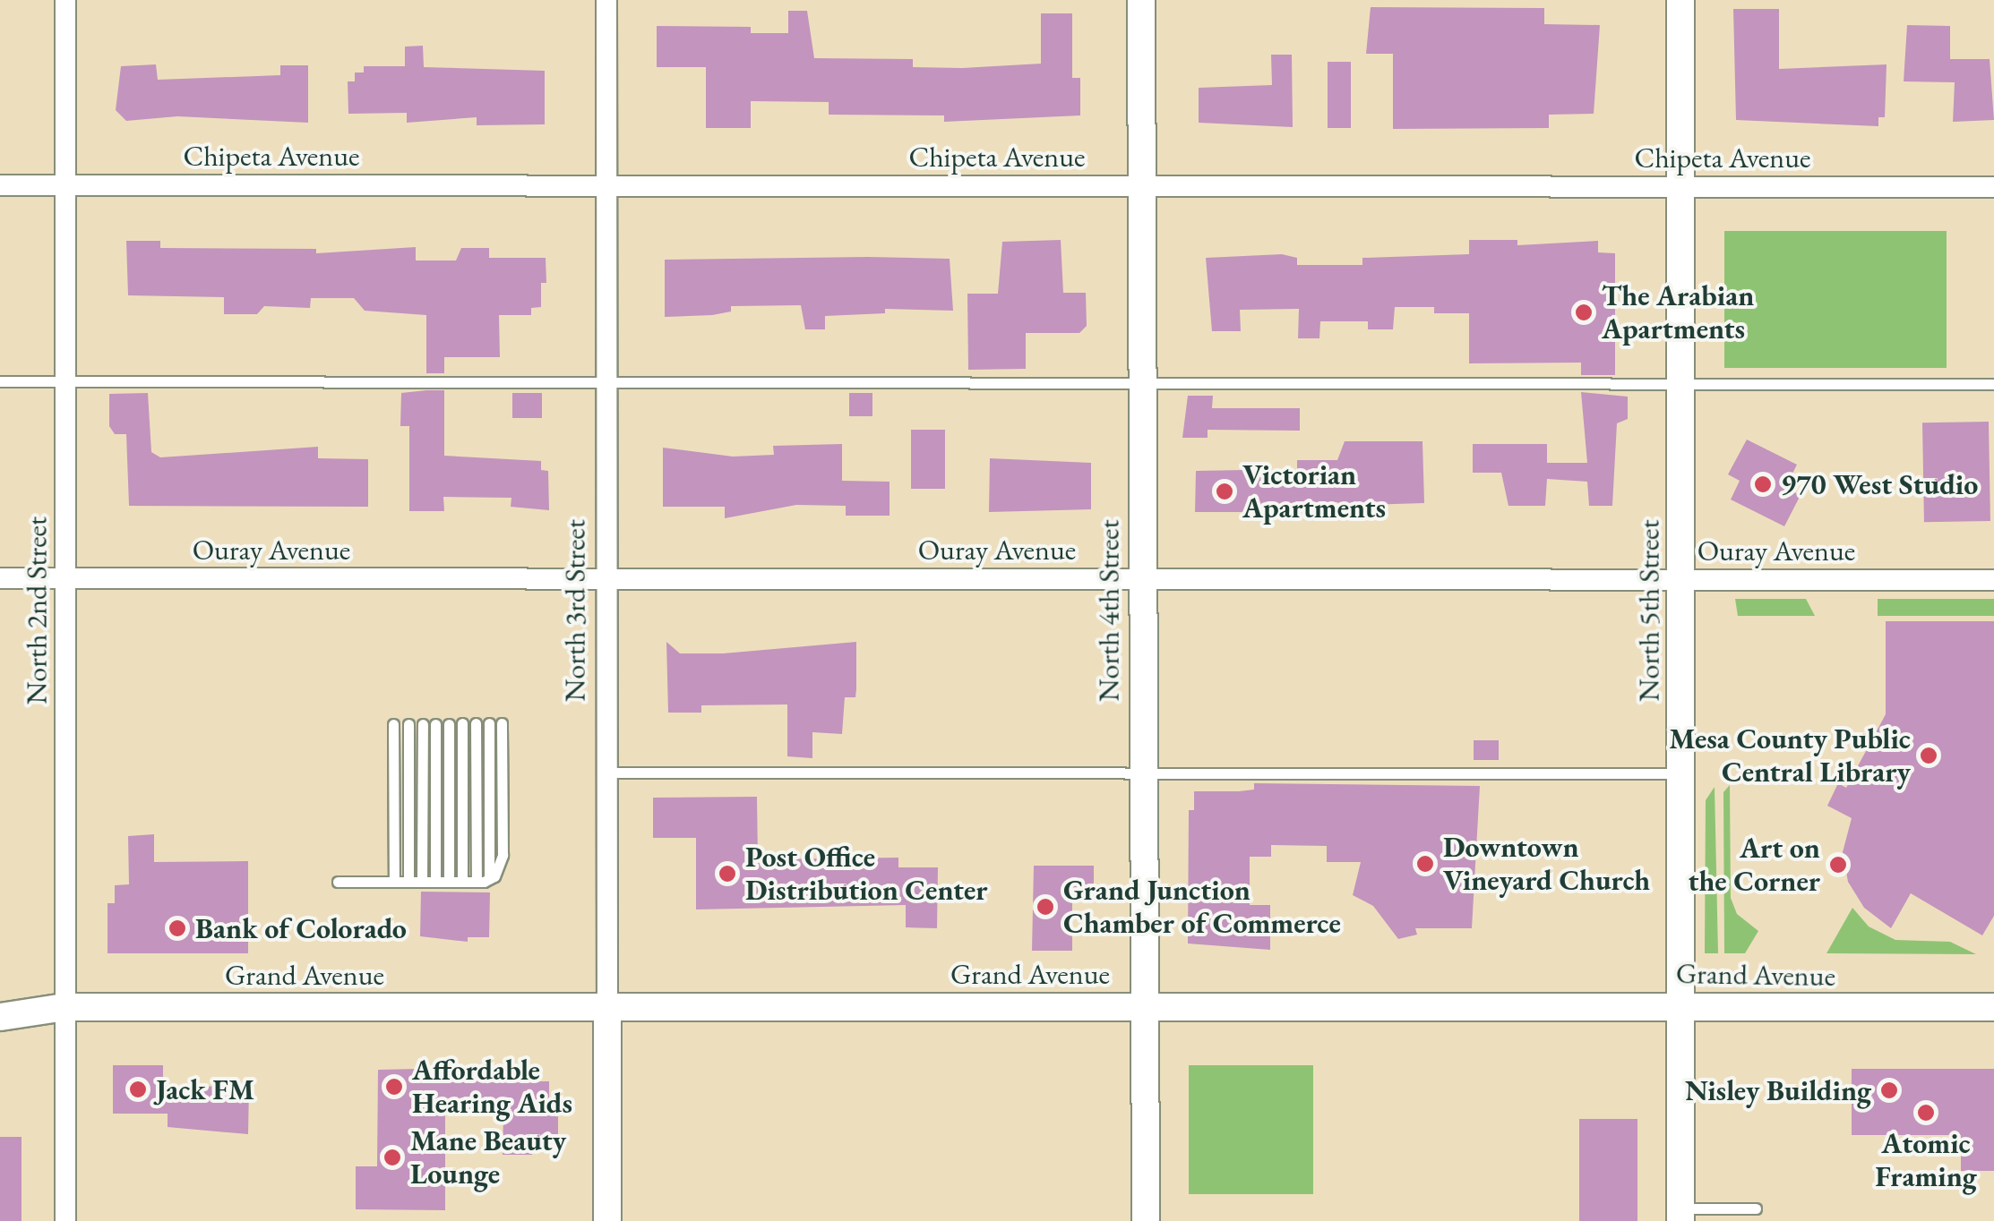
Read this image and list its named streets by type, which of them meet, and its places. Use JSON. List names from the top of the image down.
{
  "streets": {
    "main road": [
      "North 3rd Street",
      "North 4th Street",
      "North 5th Street",
      "Grand Avenue"
    ],
    "street": ["Chipeta Avenue", "Ouray Avenue", "North 2nd Street"]
  },
  "crossings": [
    ["Chipeta Avenue", "North 2nd Street"],
    ["Chipeta Avenue", "North 3rd Street"],
    ["Chipeta Avenue", "North 4th Street"],
    ["Chipeta Avenue", "North 5th Street"],
    ["Ouray Avenue", "North 2nd Street"],
    ["Ouray Avenue", "North 3rd Street"],
    ["Ouray Avenue", "North 4th Street"],
    ["Ouray Avenue", "North 5th Street"],
    ["North 2nd Street", "Grand Avenue"],
    ["North 3rd Street", "Grand Avenue"],
    ["North 4th Street", "Grand Avenue"],
    ["North 5th Street", "Grand Avenue"]
  ],
  "places": [
    "The Arabian Apartments",
    "970 West Studio",
    "Victorian Apartments",
    "Mesa County Public Central Library",
    "Downtown Vineyard Church",
    "Art on the Corner",
    "Post Office Distribution Center",
    "Grand Junction Chamber of Commerce",
    "Bank of Colorado",
    "Affordable Hearing Aids",
    "Jack FM",
    "Nisley Building",
    "Atomic Framing",
    "Mane Beauty Lounge"
  ]
}
